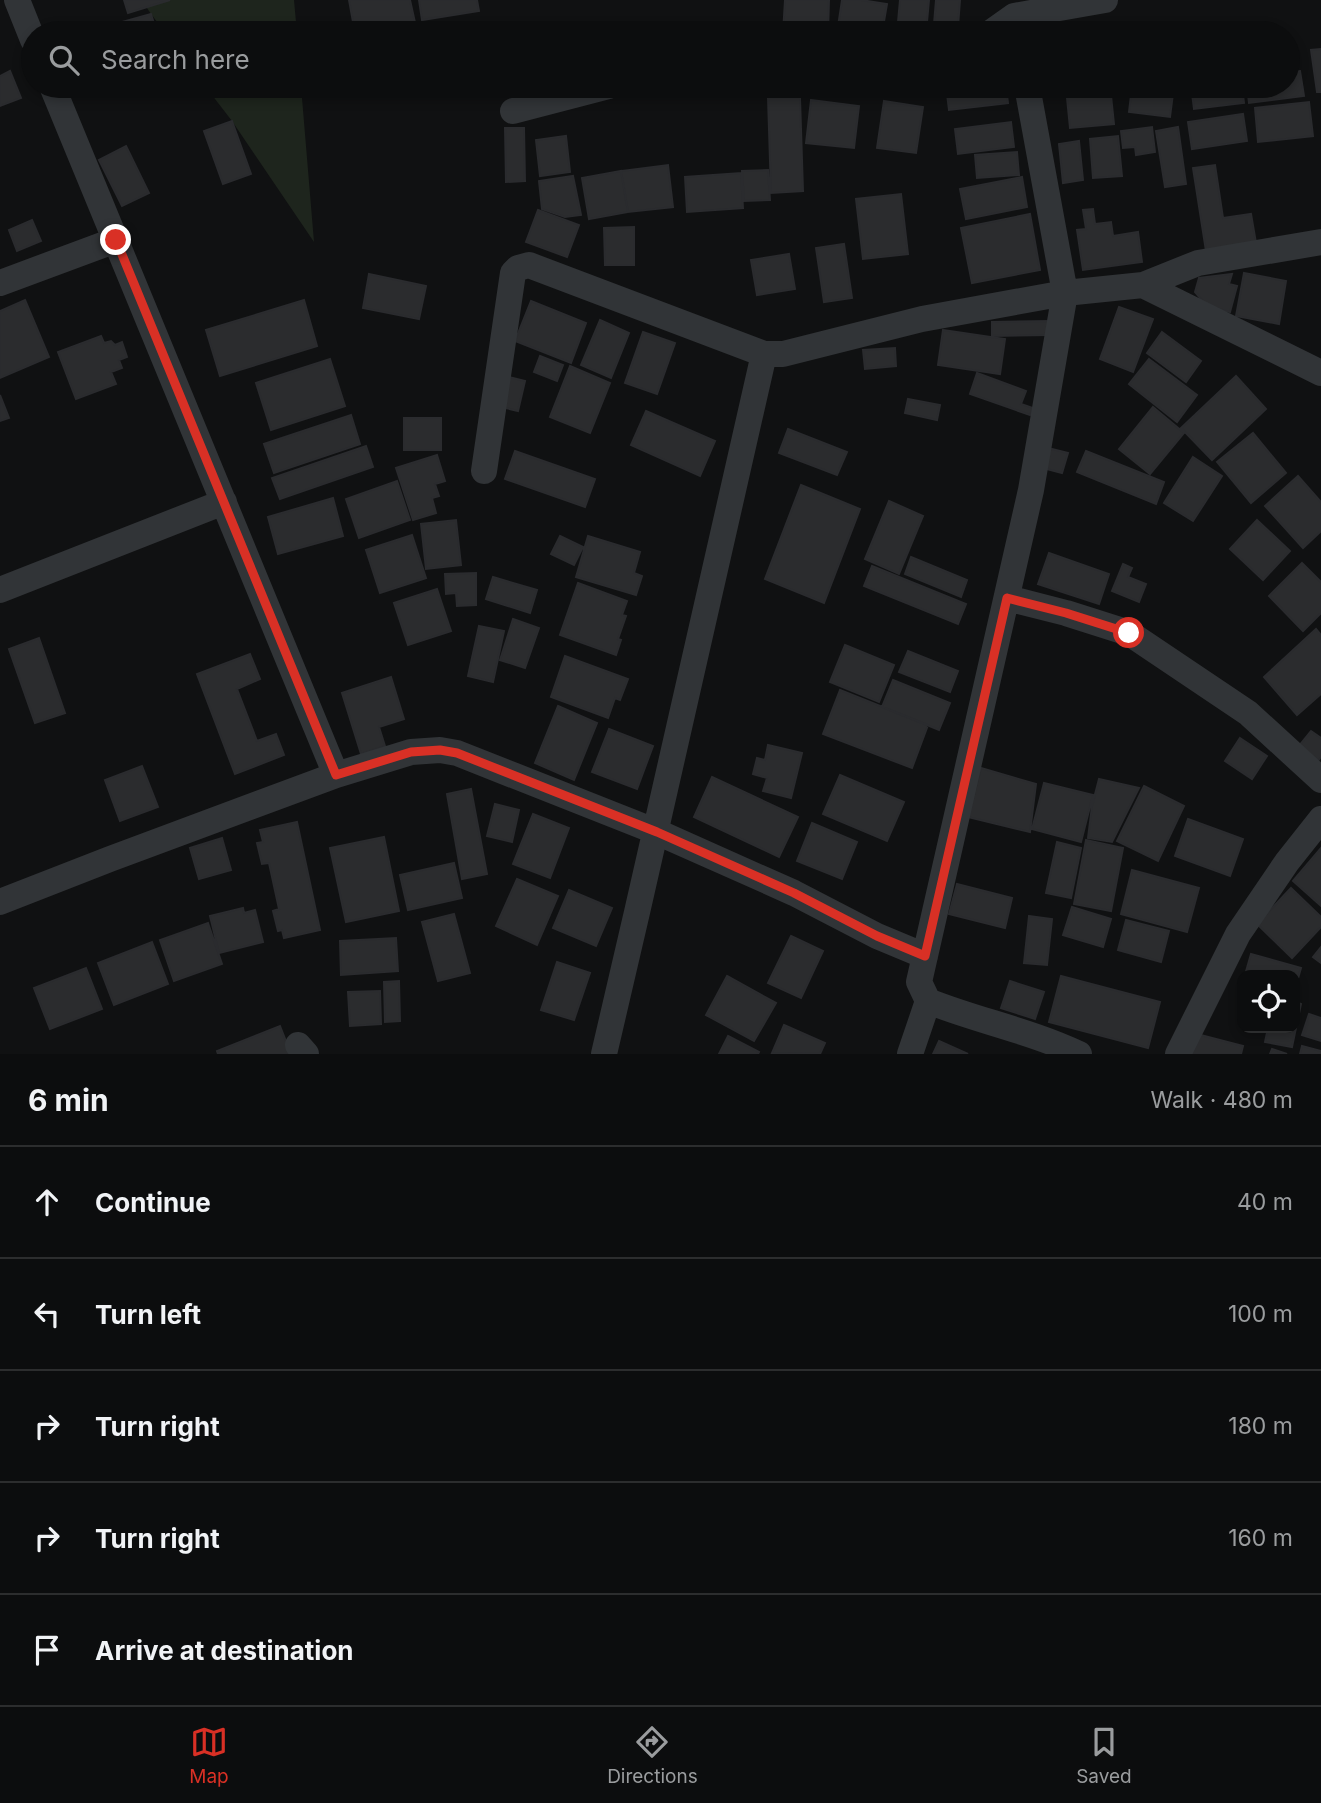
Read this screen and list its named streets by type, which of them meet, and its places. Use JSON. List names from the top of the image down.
{
  "page": {
    "search": "Search here",
    "heading": ["6 min", "Walk · 480 m"],
    "list": [
      ["Continue", "40 m"],
      ["Turn left", "100 m"],
      ["Turn right", "180 m"],
      ["Turn right", "160 m"],
      "Arrive at destination"
    ],
    "nav": ["Map", "Directions", "Saved"]
  }
}
